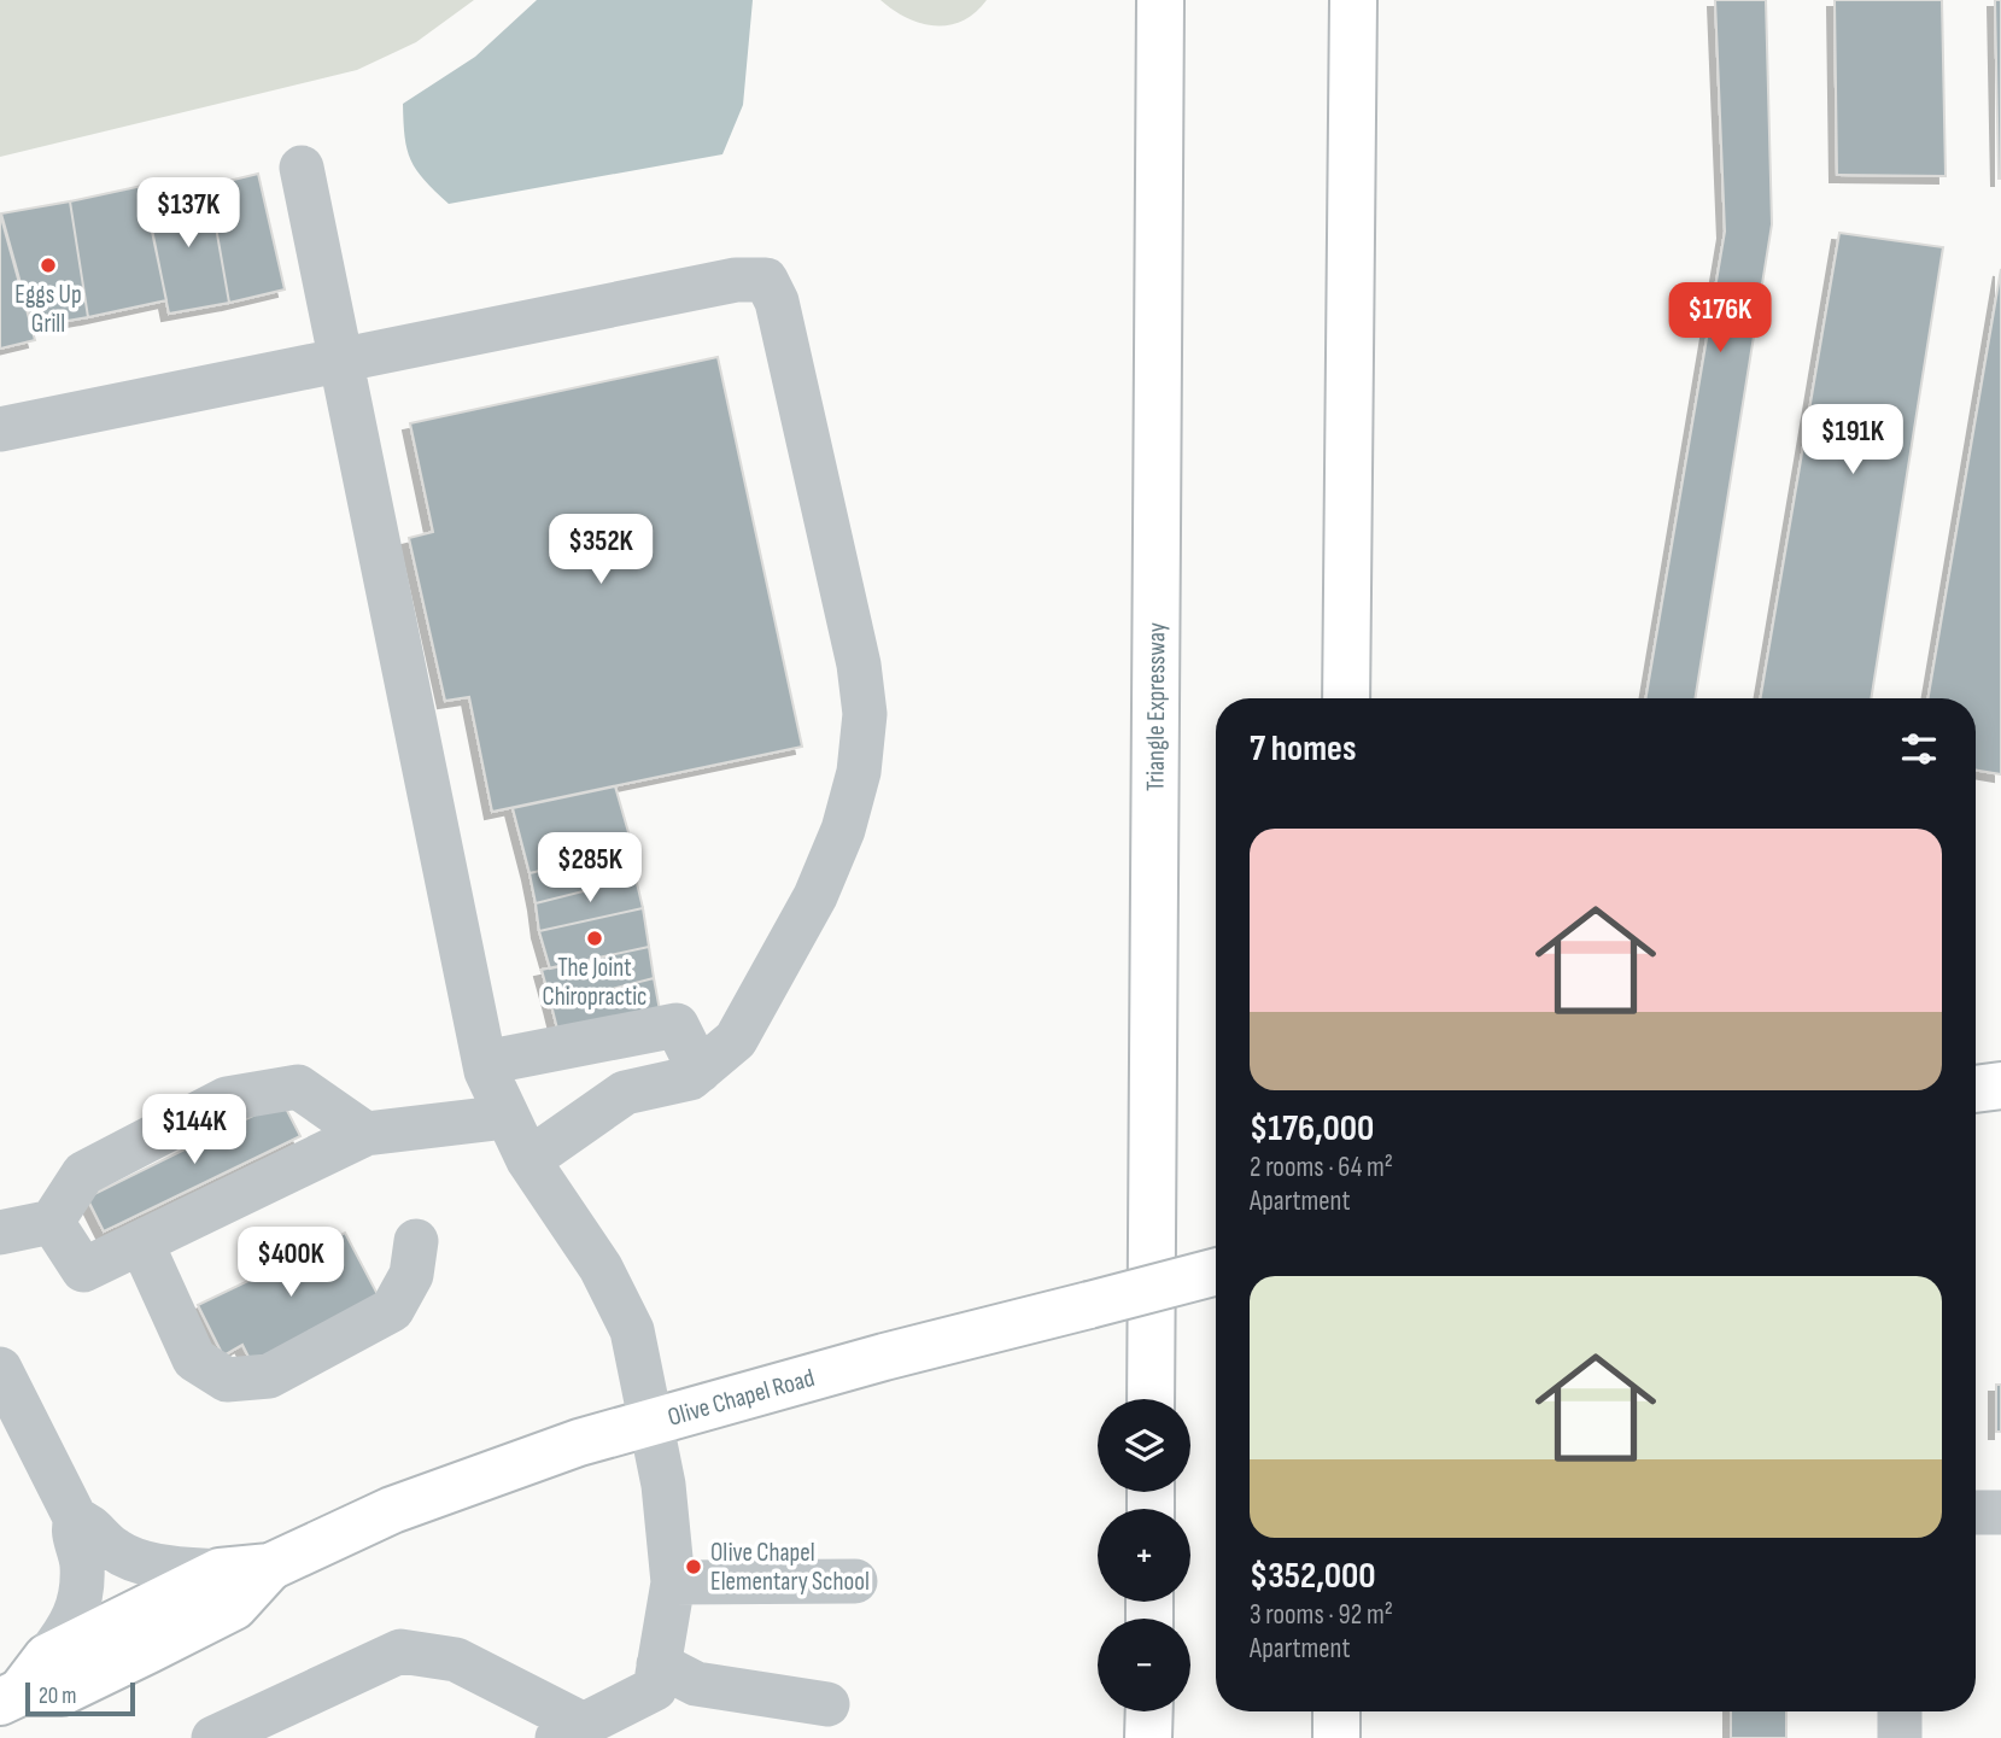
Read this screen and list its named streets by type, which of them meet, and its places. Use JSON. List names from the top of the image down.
{
  "streets": {
    "main road": ["Triangle Expressway", "Olive Chapel Road"]
  },
  "places": ["Eggs Up Grill", "The Joint Chiropractic", "Olive Chapel Elementary School"],
  "scale_bar": "20 m",
  "page": {
    "price": [
      "$137K",
      "$176K",
      "$191K",
      "$352K",
      "$285K",
      "$144K",
      "$400K"
    ],
    "heading": "7 homes",
    "list": [
      {
        "name": "$176,000",
        "note": "2 rooms · 64 m² · Apartment"
      },
      {
        "name": "$352,000",
        "note": "3 rooms · 92 m² · Apartment"
      }
    ],
    "map_buttons": ["+", "−"],
    "scale": "20 m"
  }
}
